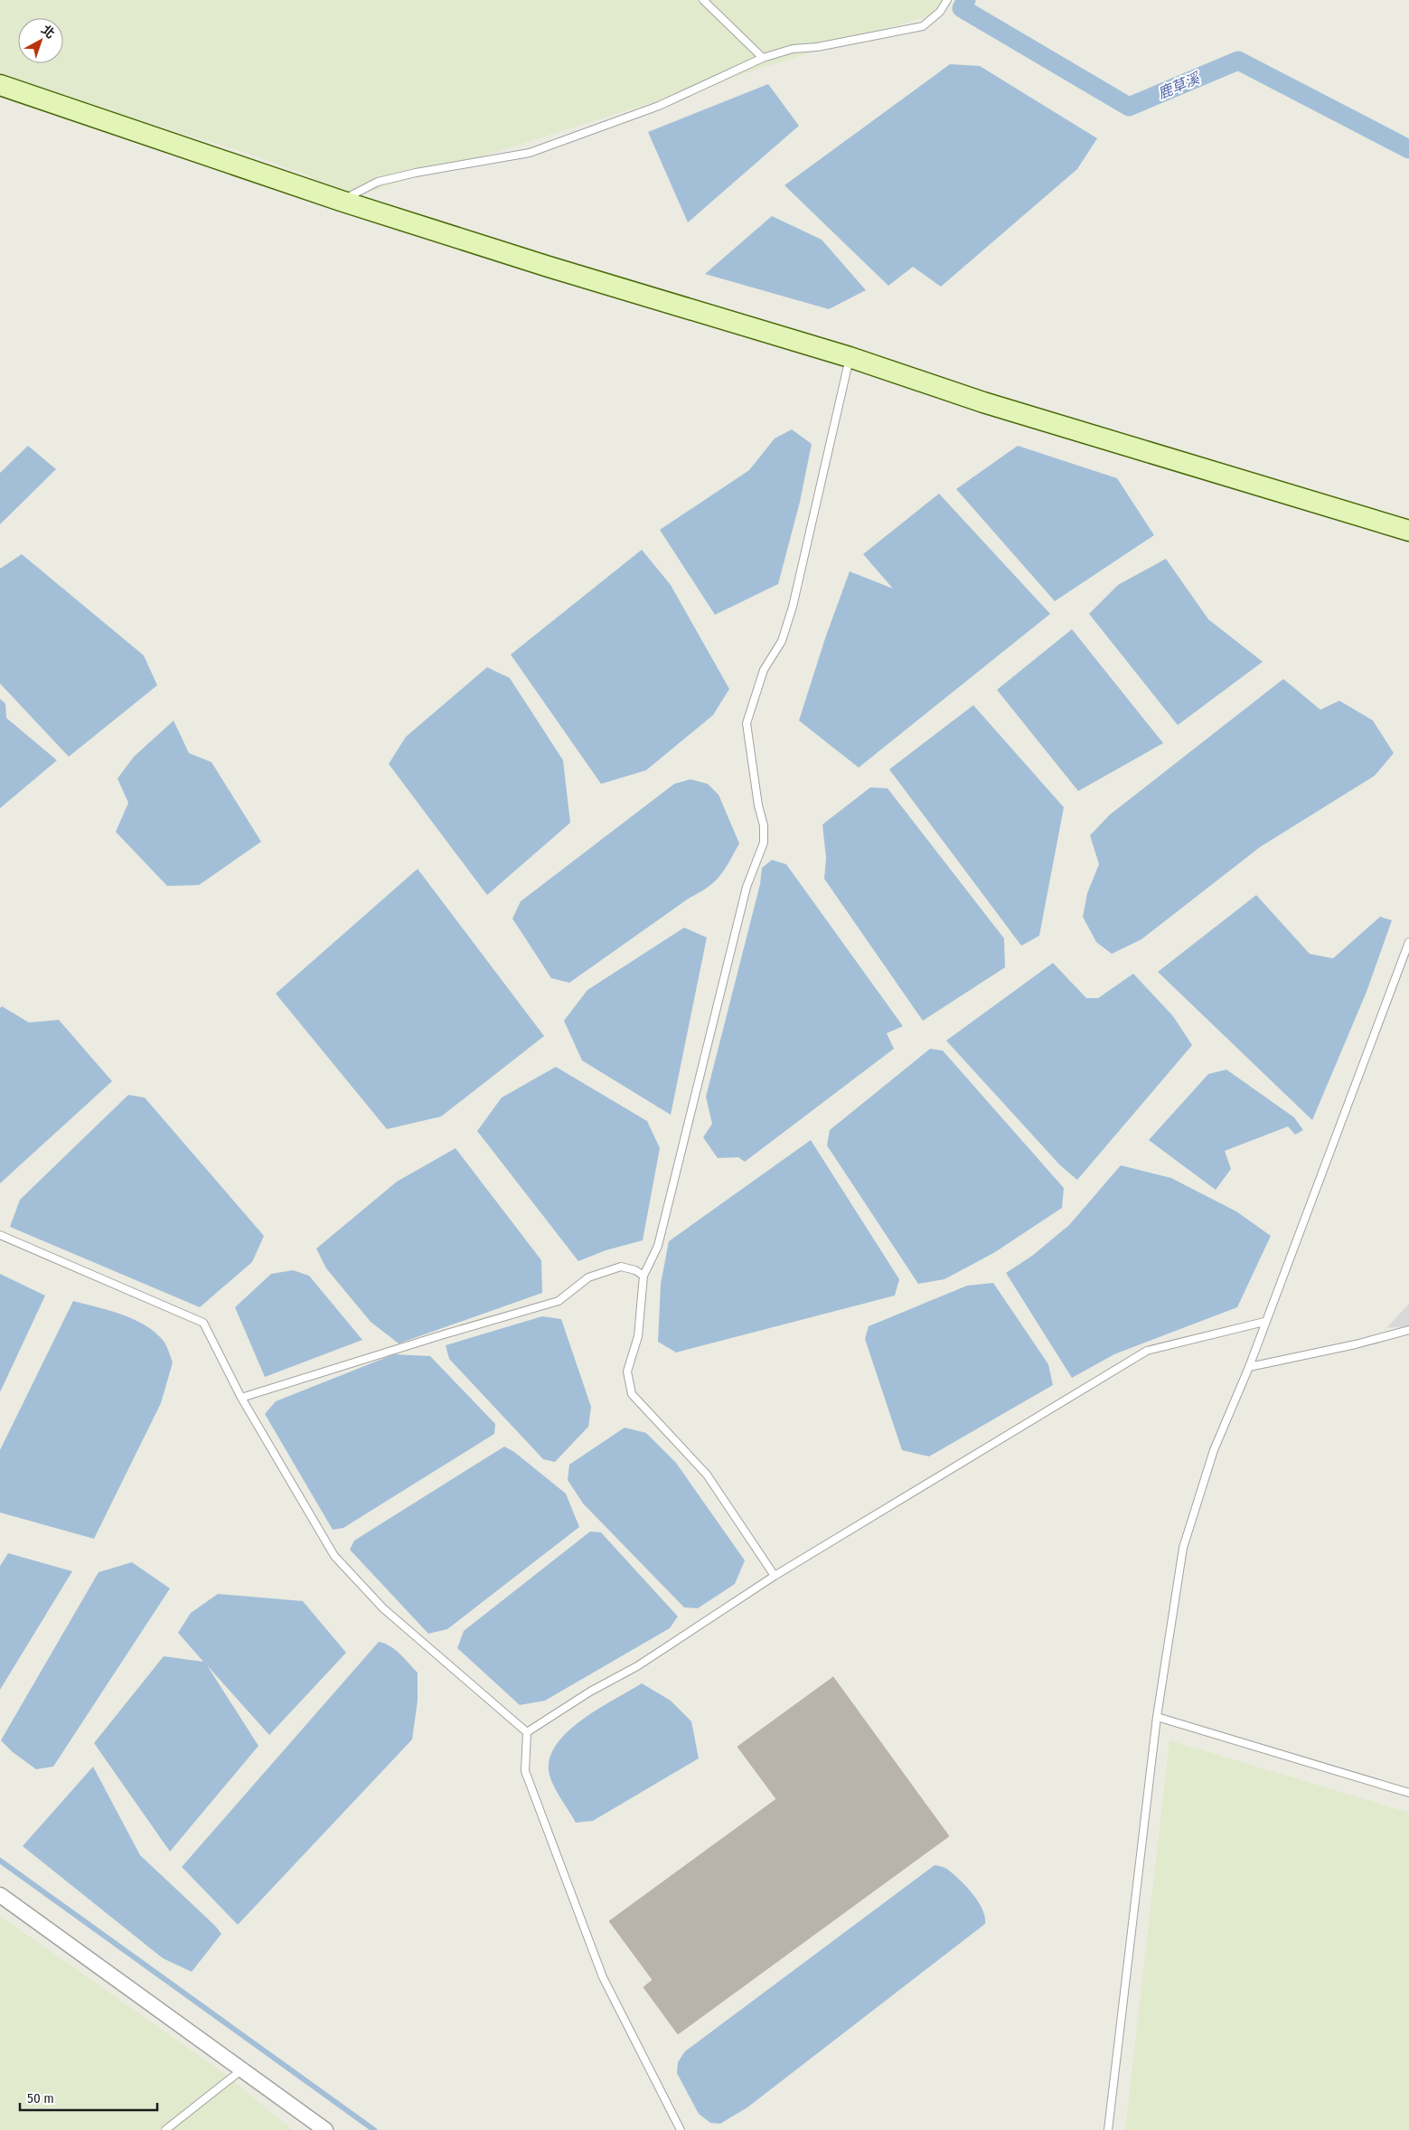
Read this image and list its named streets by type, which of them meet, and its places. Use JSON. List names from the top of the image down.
{
  "water": ["鹿草溪"],
  "scale_bar": "50 m",
  "north": "top right"
}
